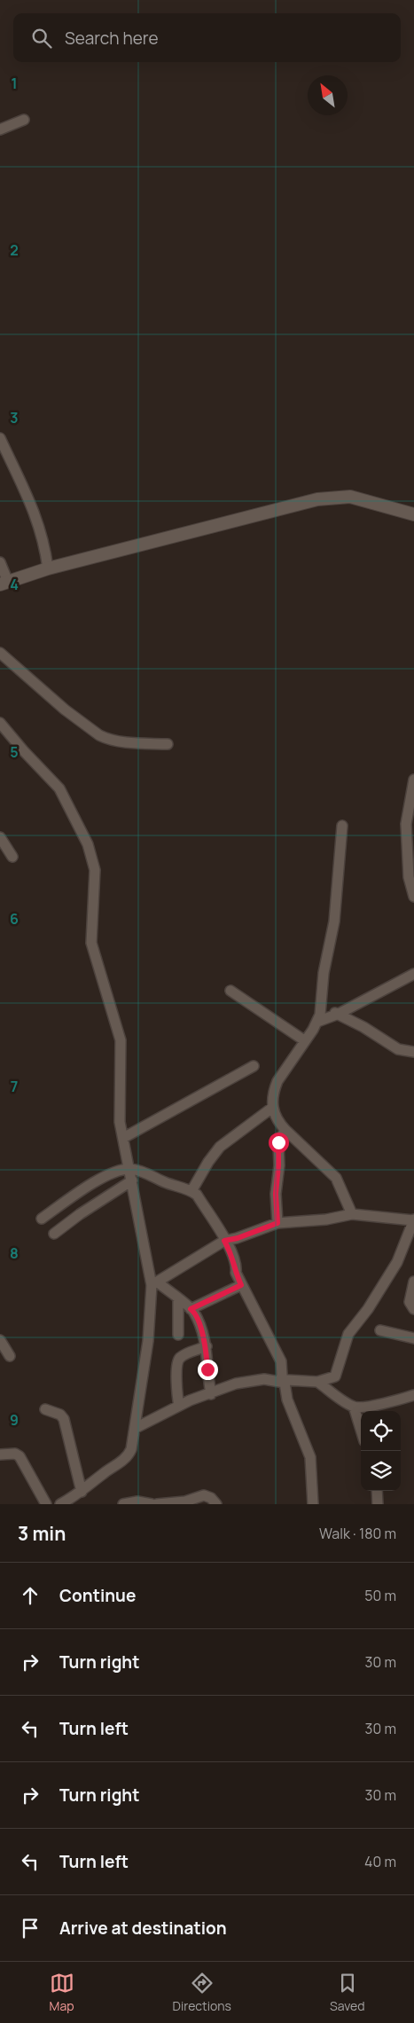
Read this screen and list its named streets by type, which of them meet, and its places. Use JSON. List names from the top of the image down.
{
  "north": "top left",
  "page": {
    "search": "Search here",
    "heading": ["3 min", "Walk · 180 m"],
    "list": [
      ["Continue", "50 m"],
      ["Turn right", "30 m"],
      ["Turn left", "30 m"],
      ["Turn right", "30 m"],
      ["Turn left", "40 m"],
      "Arrive at destination"
    ],
    "nav": ["Map", "Directions", "Saved"]
  },
  "grid": {
    "rows": [
      "1",
      "2",
      "3",
      "4",
      "5",
      "6",
      "7",
      "8",
      "9"
    ]
  }
}
